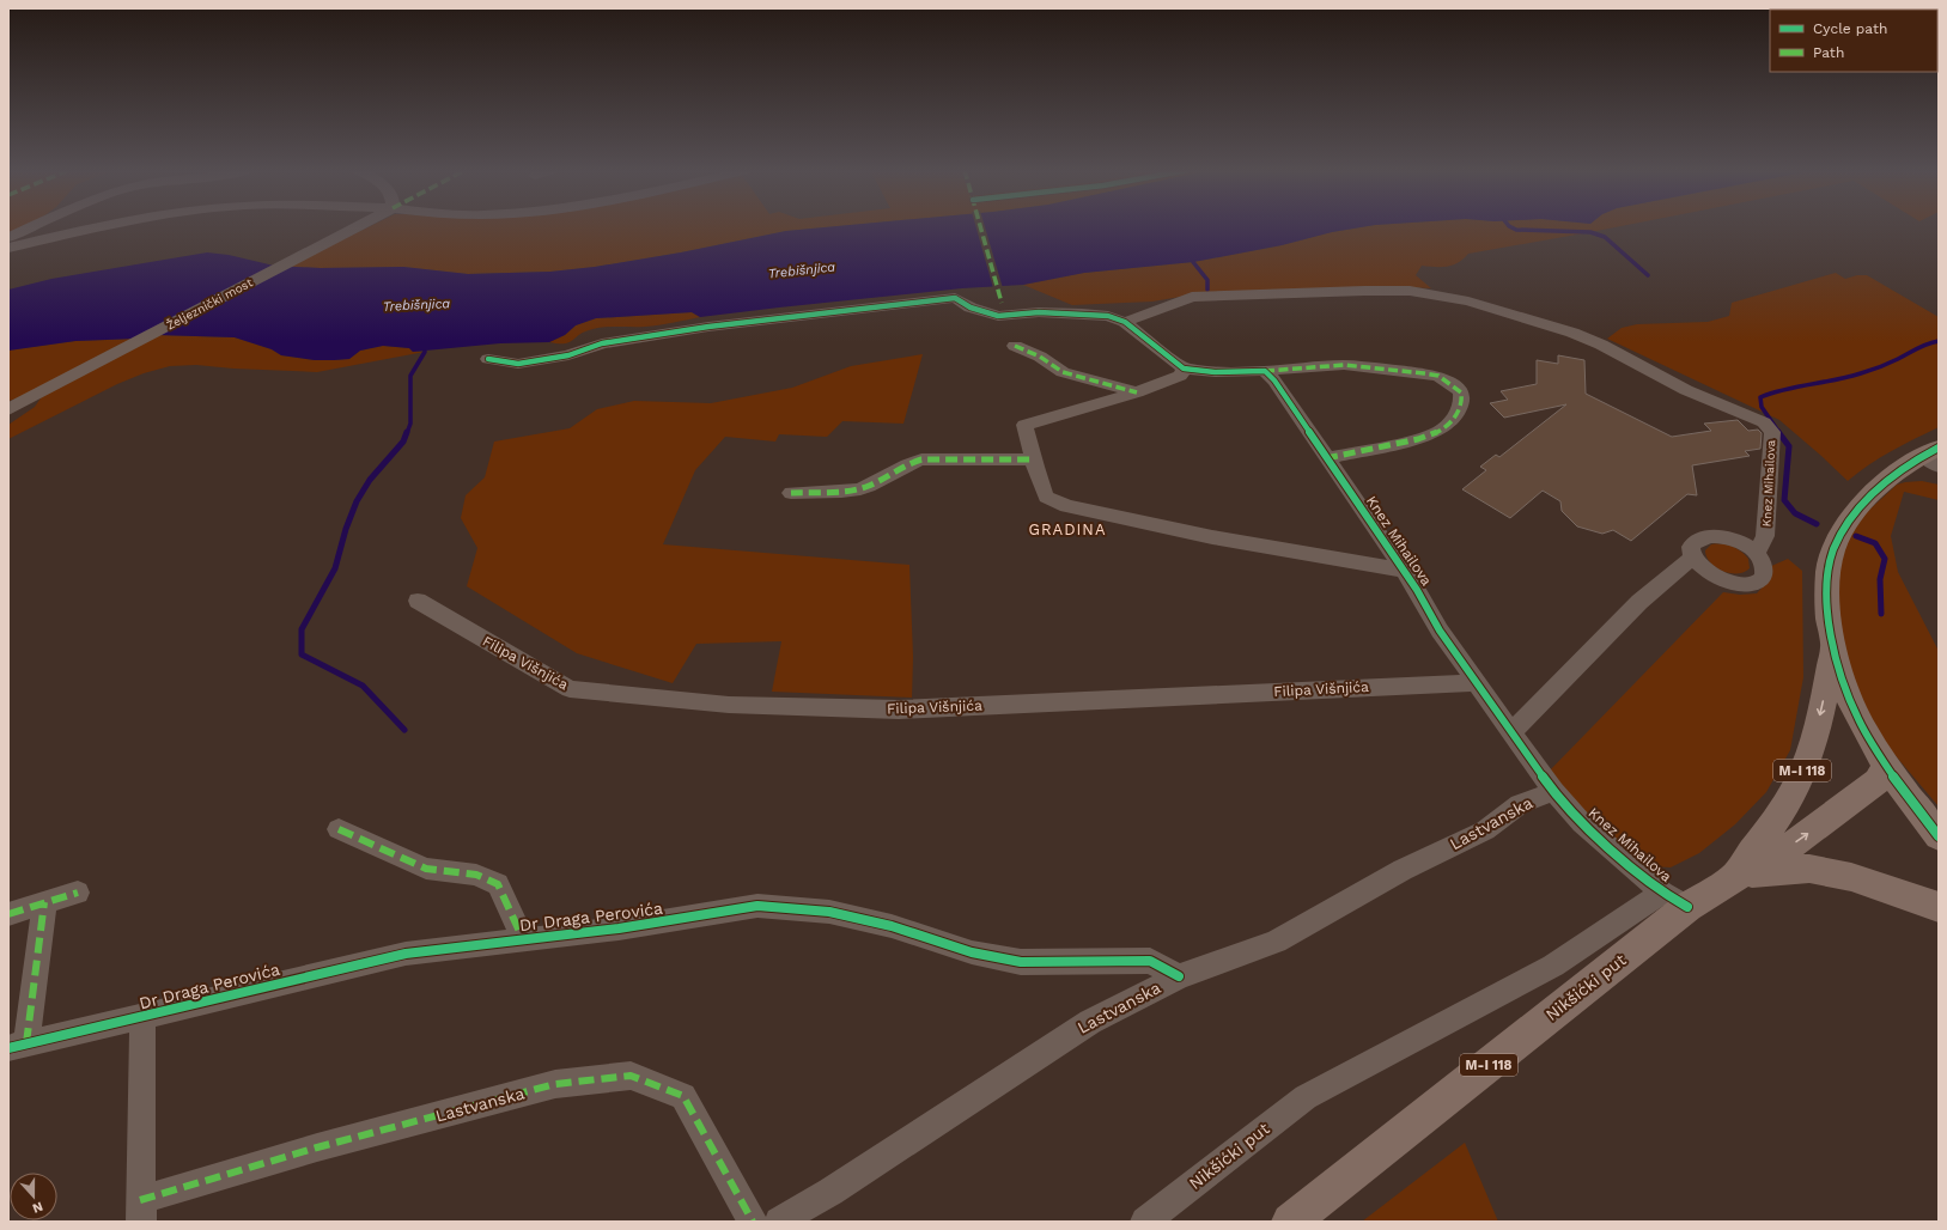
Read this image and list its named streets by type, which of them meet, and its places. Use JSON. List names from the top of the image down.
{
  "streets": {
    "main road": ["M-I 118", "Nikšićki put"],
    "street": [
      "Željeznički most",
      "Knez Mihailova",
      "Filipa Višnjića",
      "Lastvanska",
      "Dr Draga Perovića"
    ]
  },
  "crossings": [
    ["Knez Mihailova", "Filipa Višnjića"],
    ["Knez Mihailova", "Lastvanska"],
    ["Knez Mihailova", "Nikšićki put"],
    ["M-I 118", "Nikšićki put"],
    ["Lastvanska", "Dr Draga Perovića"]
  ],
  "districts": ["GRADINA"],
  "water": ["Trebišnjica"],
  "legend": ["Cycle path", "Path"],
  "north": "bottom"
}
